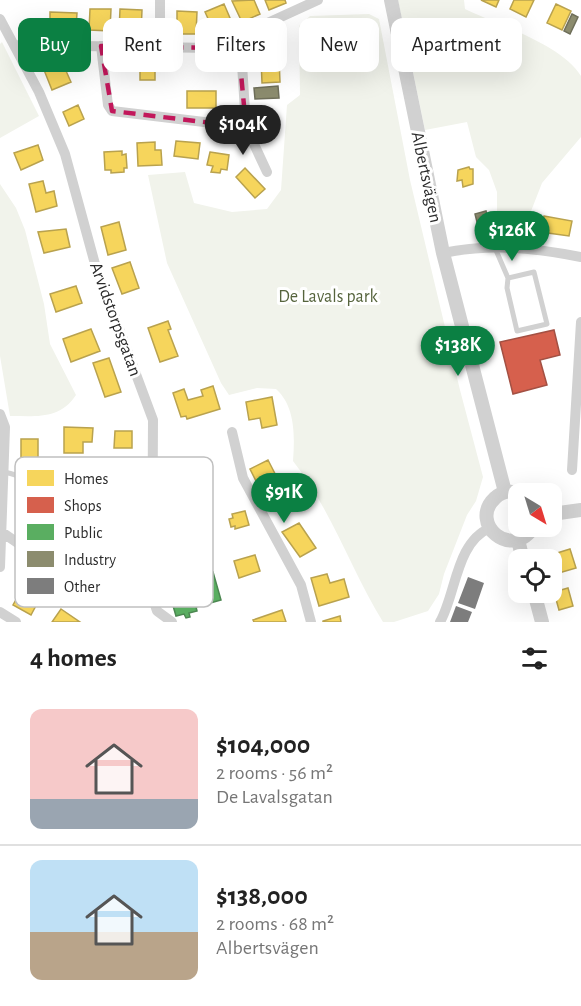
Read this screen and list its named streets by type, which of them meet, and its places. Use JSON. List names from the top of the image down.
{
  "streets": {
    "street": ["Albertsvägen", "Arvidstorpsgatan"]
  },
  "parks": ["De Lavals park"],
  "legend": [
    "Homes",
    "Shops",
    "Public",
    "Industry",
    "Other"
  ],
  "north": "bottom right",
  "page": {
    "chip": [
      "Buy",
      "Rent",
      "Filters",
      "New",
      "Apartment"
    ],
    "price": [
      "$104K",
      "$126K",
      "$138K",
      "$91K"
    ],
    "heading": "4 homes",
    "list": [
      {
        "name": "$104,000",
        "note": "2 rooms · 56 m² · De Lavalsgatan"
      },
      {
        "name": "$138,000",
        "note": "2 rooms · 68 m² · Albertsvägen"
      }
    ]
  }
}
